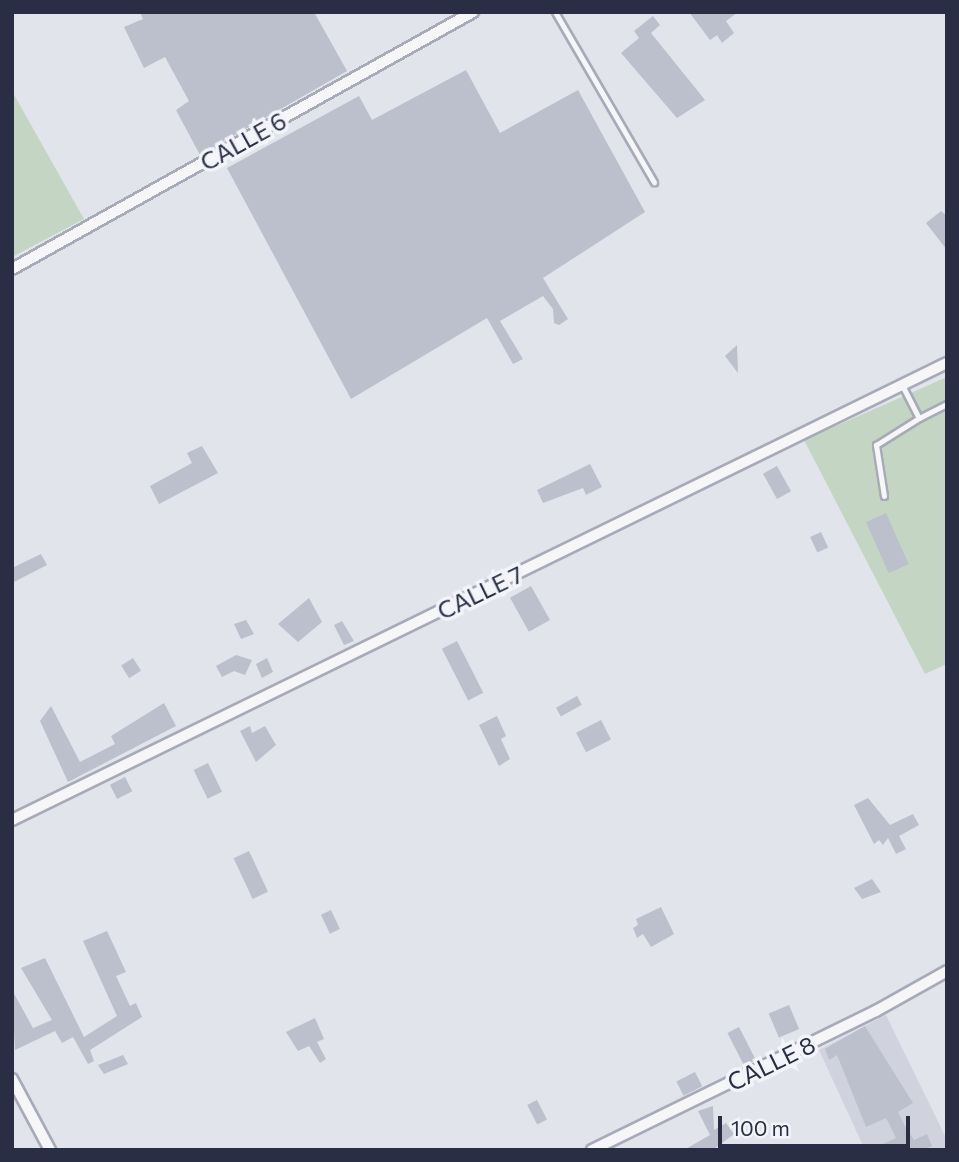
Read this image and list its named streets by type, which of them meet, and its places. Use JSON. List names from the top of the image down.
{
  "streets": {
    "street": ["CALLE 6", "CALLE 7", "CALLE 8"]
  },
  "scale_bar": "100 m"
}
